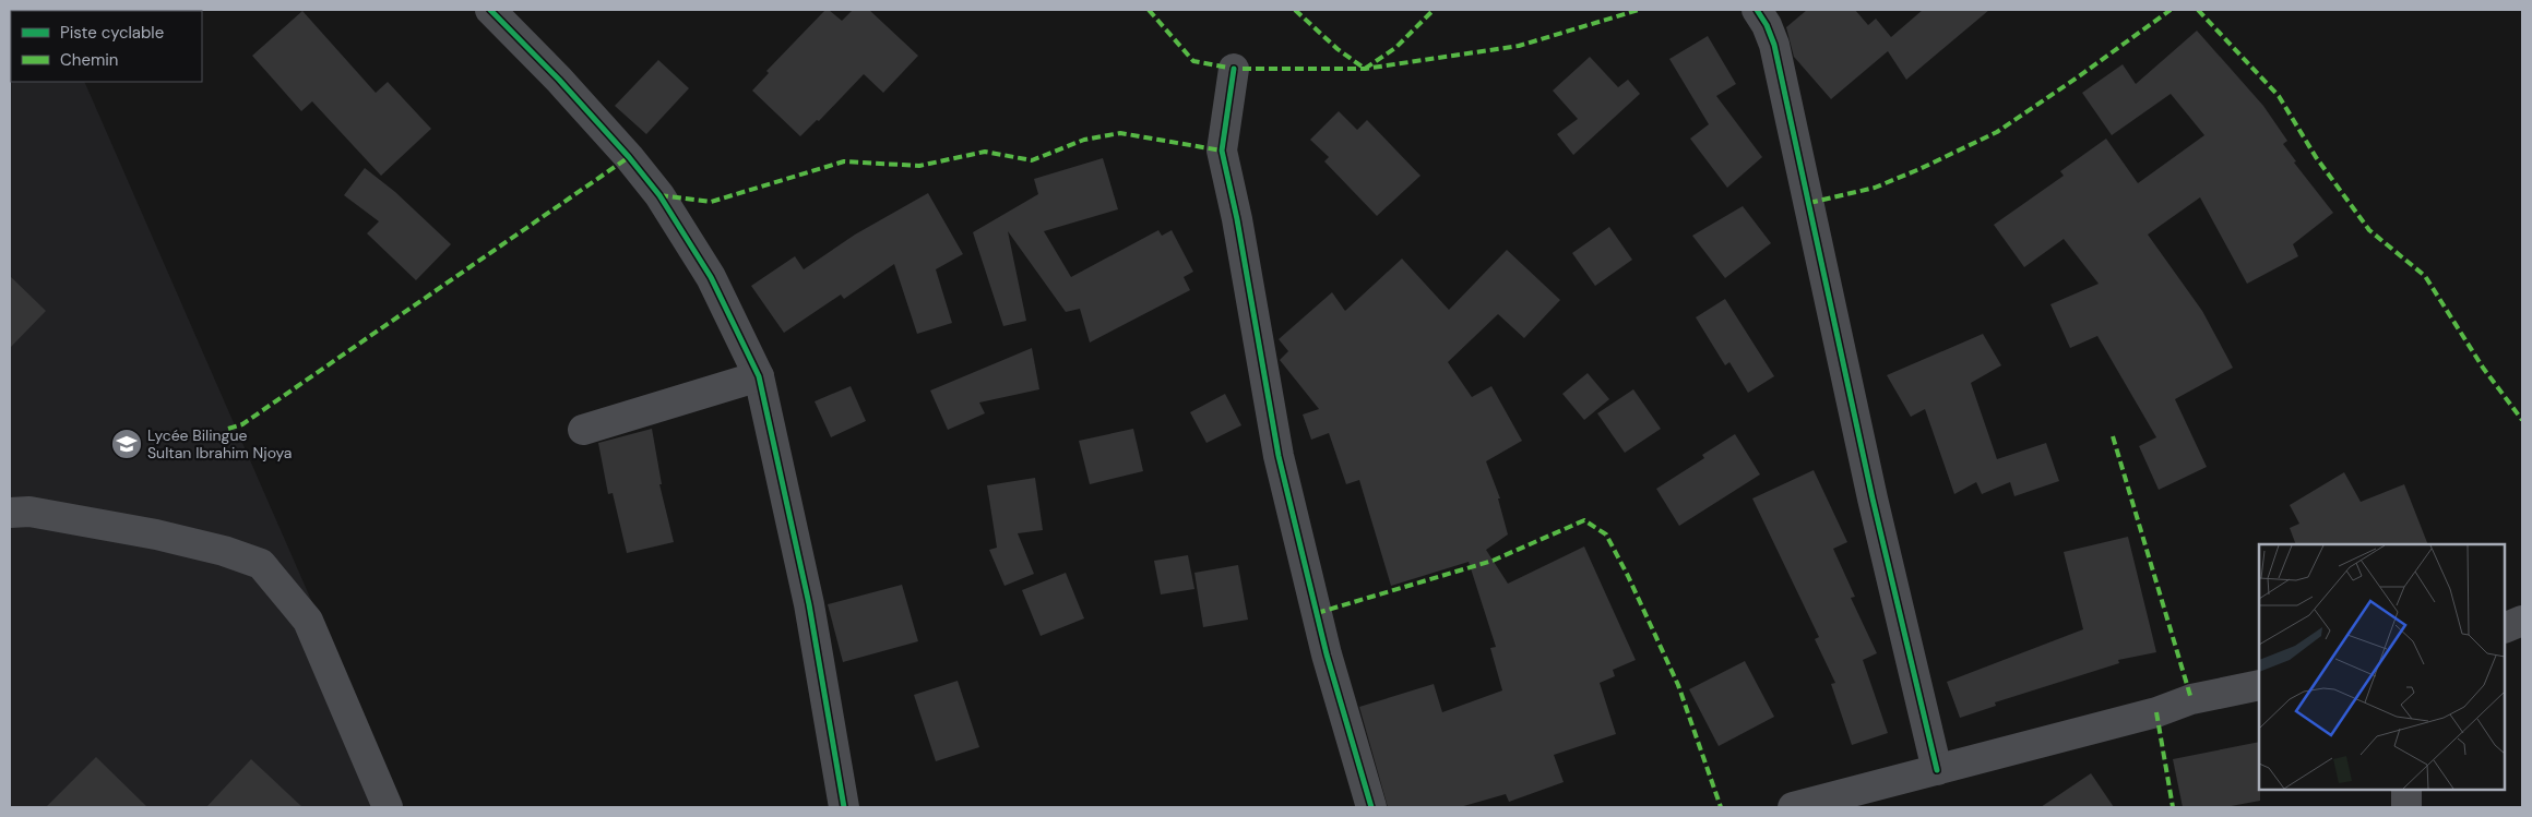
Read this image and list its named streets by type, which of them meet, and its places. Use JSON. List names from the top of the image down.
{
  "places": {
    "school or university": ["Lycée Bilingue Sultan Ibrahim Njoya"]
  },
  "legend": ["Piste cyclable", "Chemin"]
}
